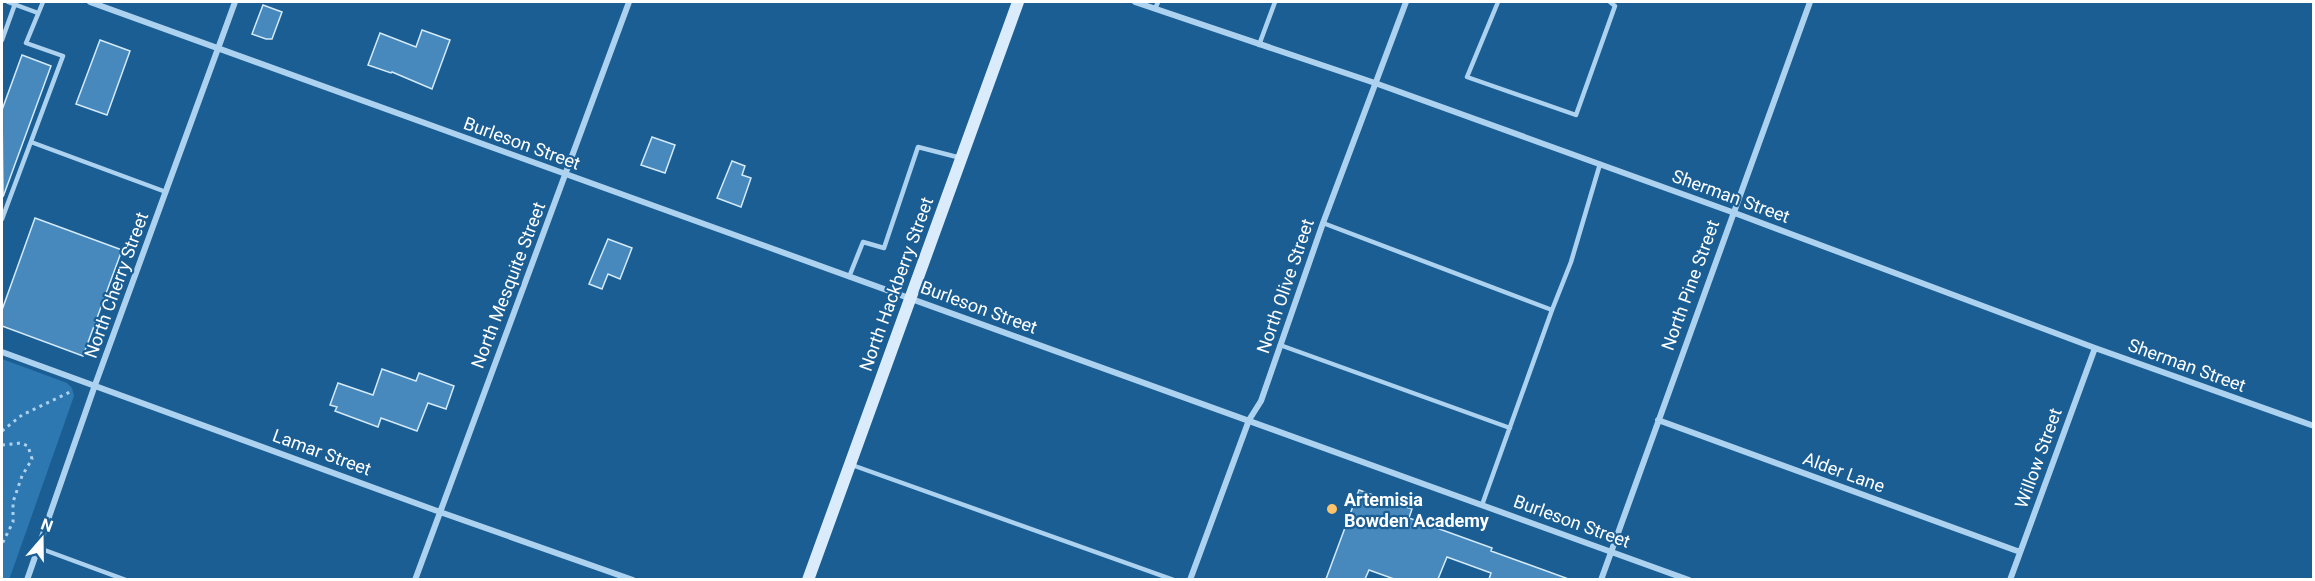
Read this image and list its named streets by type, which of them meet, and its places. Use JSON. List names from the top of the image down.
{
  "streets": {
    "main road": ["North Hackberry Street"],
    "street": [
      "Burleson Street",
      "Sherman Street",
      "North Cherry Street",
      "North Mesquite Street",
      "North Pine Street",
      "North Olive Street",
      "Lamar Street",
      "Willow Street",
      "Alder Lane"
    ]
  },
  "crossings": [
    ["Burleson Street", "North Hackberry Street"],
    ["Burleson Street", "North Cherry Street"],
    ["Burleson Street", "North Mesquite Street"],
    ["Burleson Street", "North Pine Street"],
    ["Burleson Street", "North Olive Street"],
    ["Sherman Street", "North Pine Street"],
    ["Sherman Street", "North Olive Street"],
    ["Sherman Street", "Willow Street"],
    ["North Cherry Street", "Lamar Street"],
    ["North Mesquite Street", "Lamar Street"],
    ["North Pine Street", "Alder Lane"],
    ["Willow Street", "Alder Lane"]
  ],
  "places": ["Artemisia Bowden Academy"],
  "north": "top"
}
